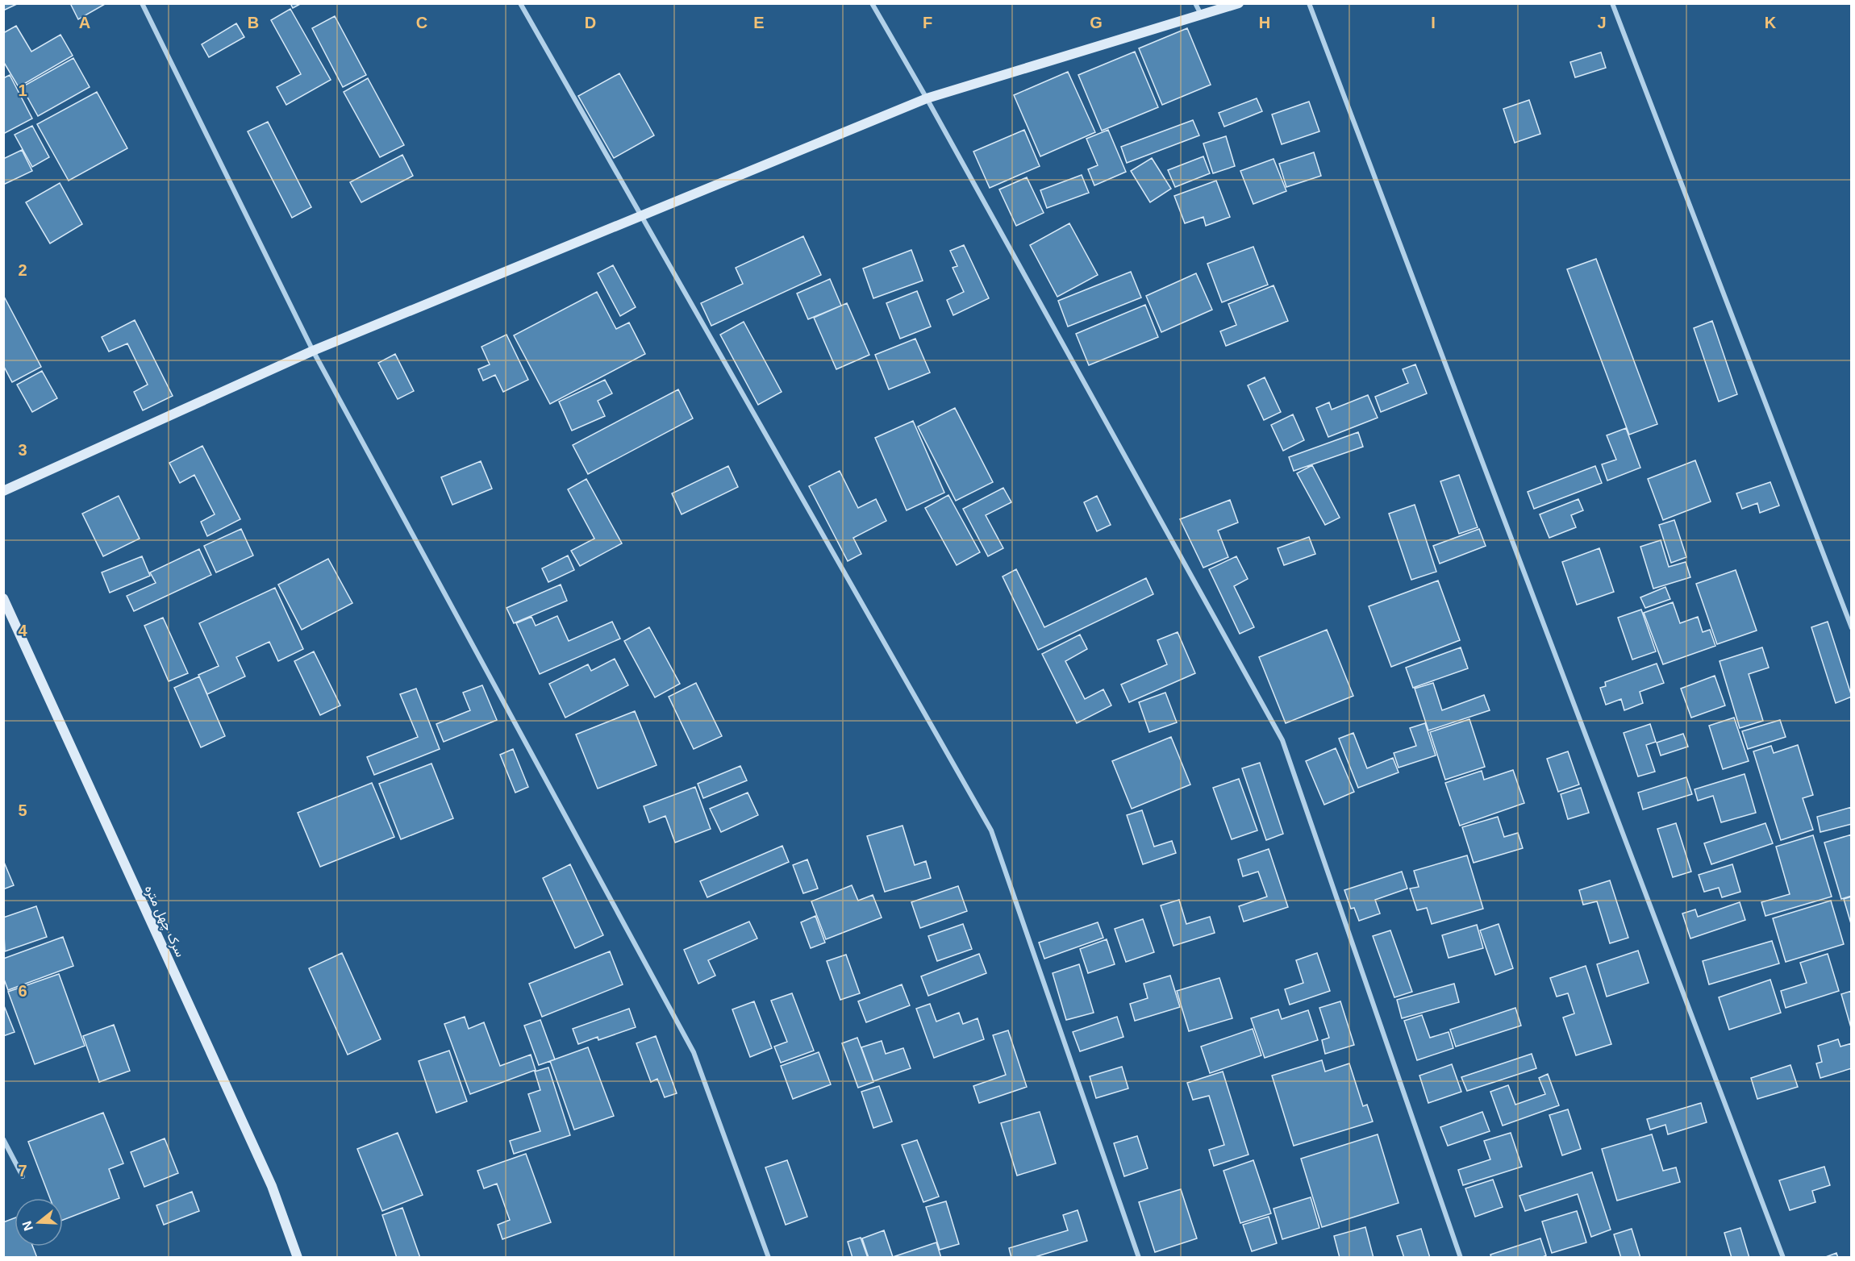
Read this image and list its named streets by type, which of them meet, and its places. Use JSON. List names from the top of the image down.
{
  "streets": {
    "street": ["سرک چهل متره"]
  },
  "north": "left",
  "grid": {
    "columns": [
      "A",
      "B",
      "C",
      "D",
      "E",
      "F",
      "G",
      "H",
      "I",
      "J",
      "K"
    ],
    "rows": [
      "1",
      "2",
      "3",
      "4",
      "5",
      "6",
      "7"
    ]
  }
}
